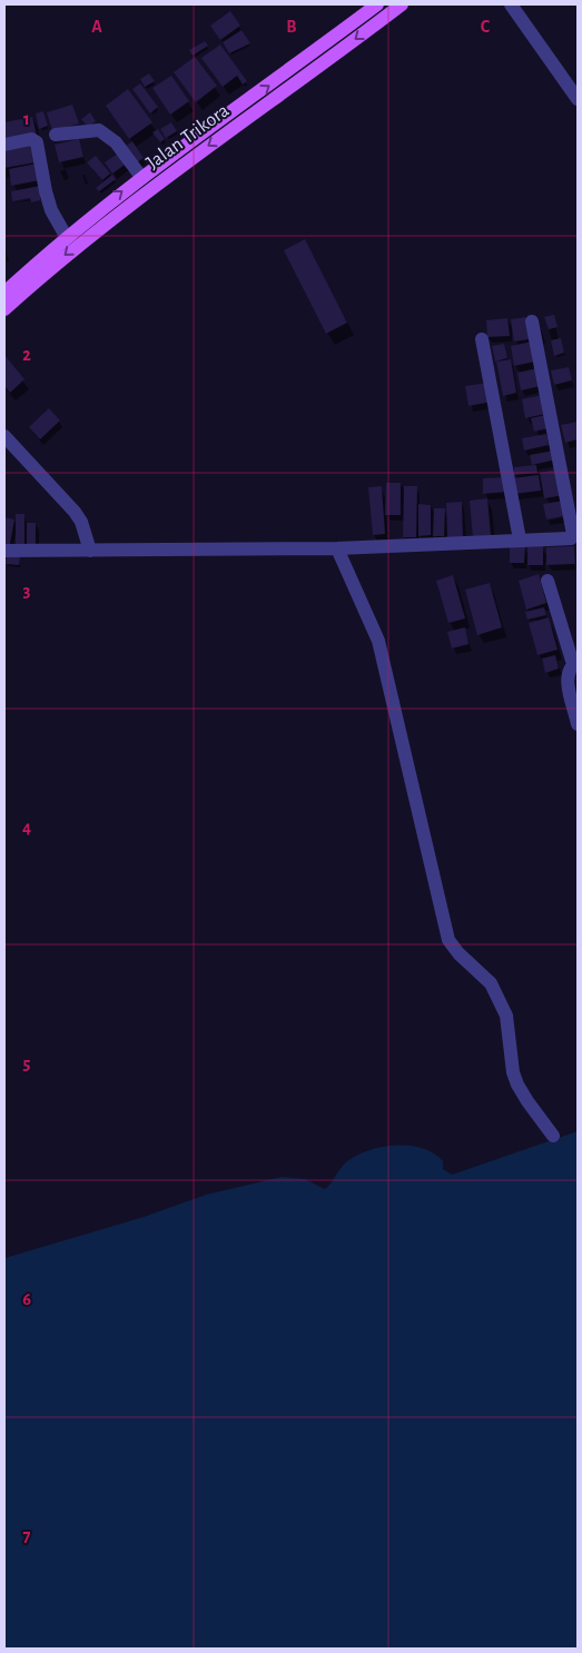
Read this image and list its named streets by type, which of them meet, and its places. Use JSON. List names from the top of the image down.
{
  "streets": {
    "main road": ["Jalan Trikora"]
  },
  "grid": {
    "columns": ["A", "B", "C"],
    "rows": [
      "1",
      "2",
      "3",
      "4",
      "5",
      "6",
      "7"
    ]
  }
}
